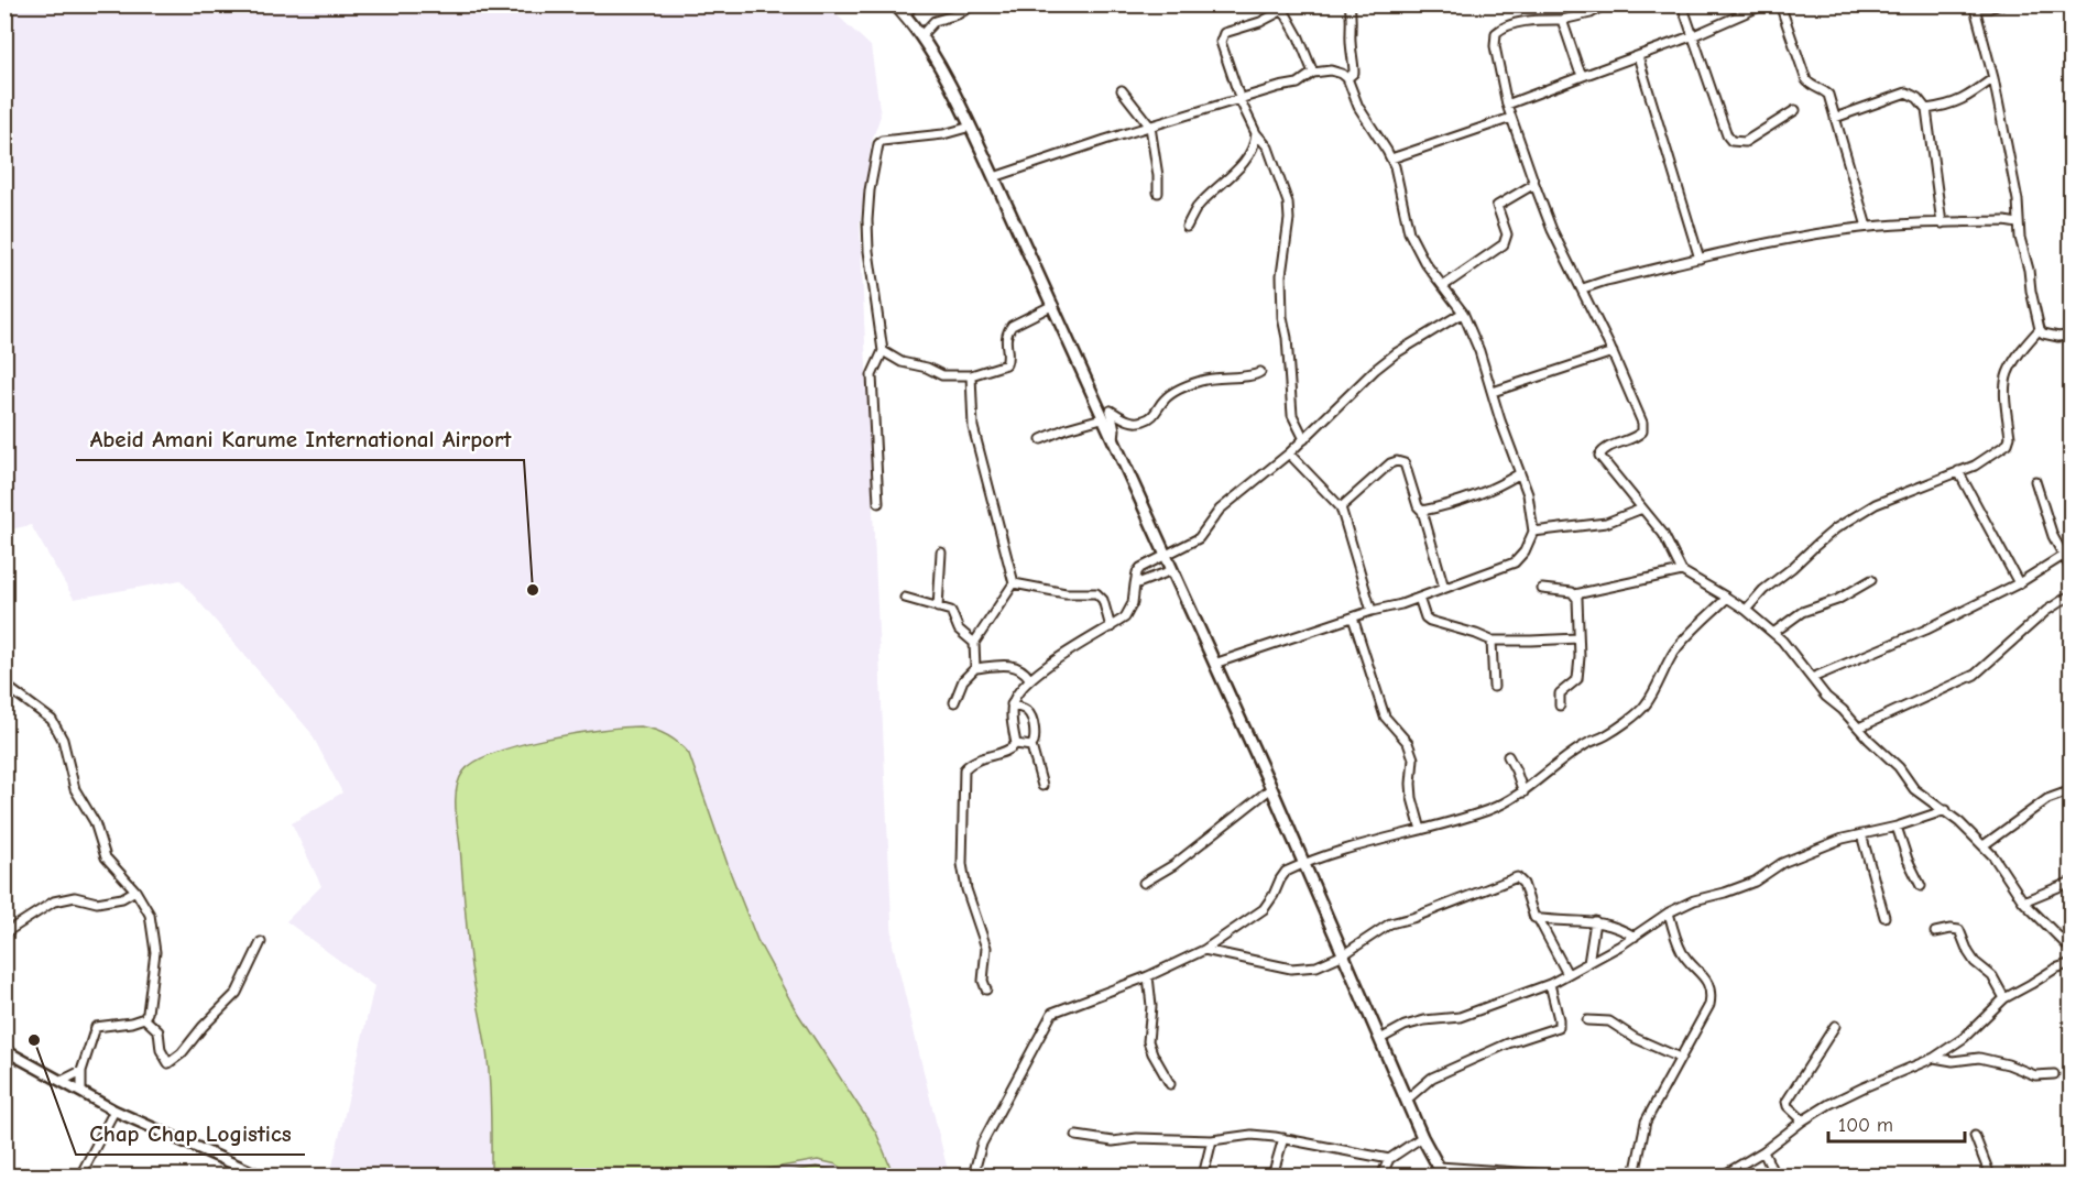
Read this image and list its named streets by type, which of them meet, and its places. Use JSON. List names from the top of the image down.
{
  "places": ["Abeid Amani Karume International Airport", "Chap Chap Logistics"],
  "scale_bar": "100 m"
}
